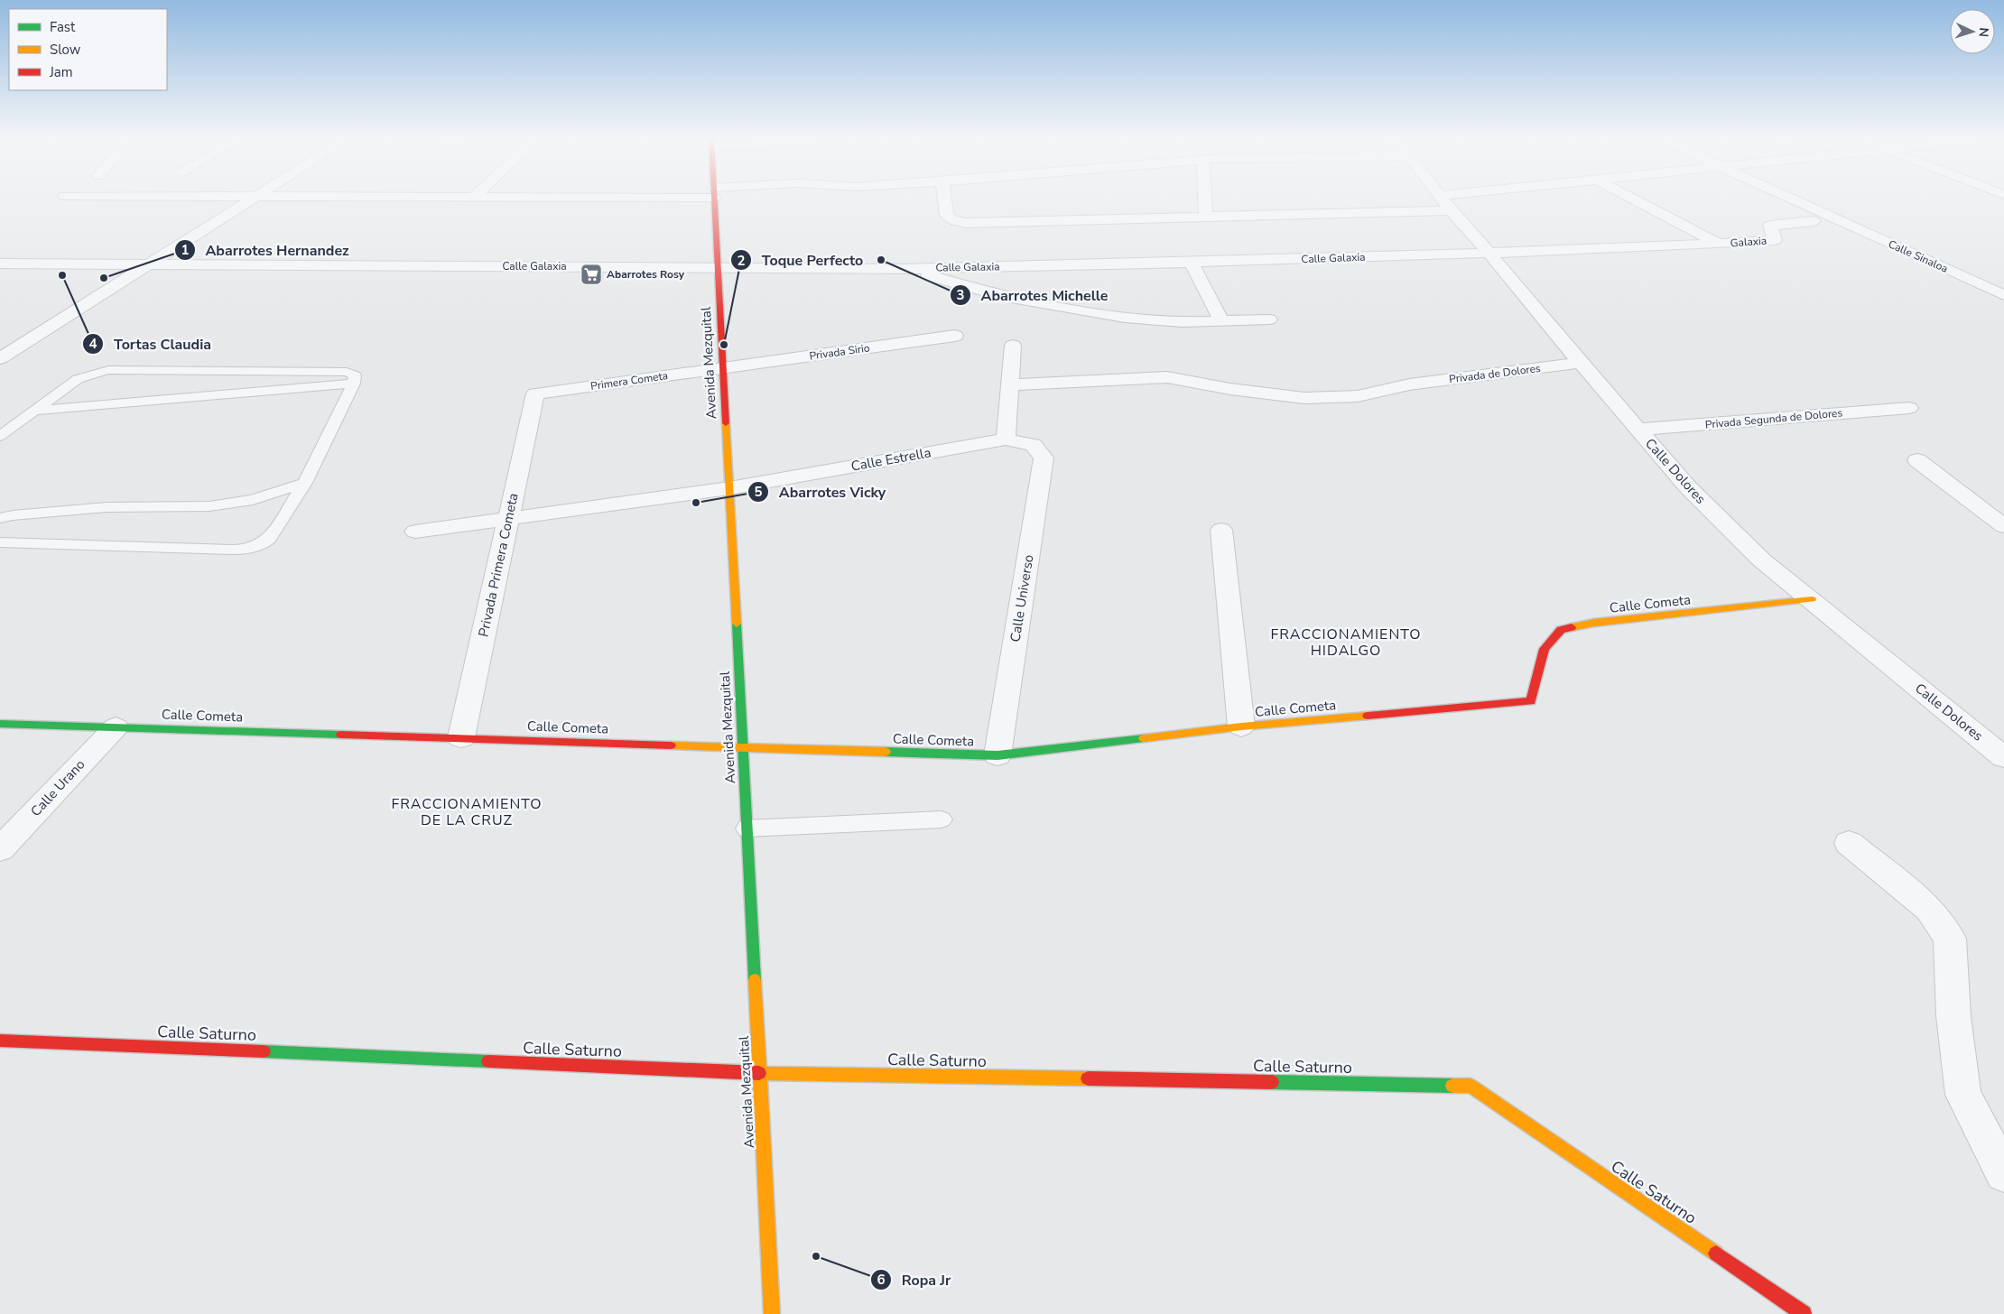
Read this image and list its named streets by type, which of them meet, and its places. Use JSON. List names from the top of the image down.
{
  "streets": {
    "street": [
      "Galaxia",
      "Calle Sinaloa",
      "Calle Galaxia",
      "Privada Sirio",
      "Avenida Mezquital",
      "Privada de Dolores",
      "Primera Cometa",
      "Privada Segunda de Dolores",
      "Calle Estrella",
      "Calle Dolores",
      "Privada Primera Cometa",
      "Calle Universo",
      "Calle Cometa",
      "Calle Urano",
      "Calle Saturno"
    ]
  },
  "crossings": [
    ["Galaxia", "Calle Galaxia"],
    ["Calle Galaxia", "Avenida Mezquital"],
    ["Calle Galaxia", "Calle Dolores"],
    ["Privada Sirio", "Avenida Mezquital"],
    ["Privada Sirio", "Primera Cometa"],
    ["Avenida Mezquital", "Primera Cometa"],
    ["Avenida Mezquital", "Calle Estrella"],
    ["Avenida Mezquital", "Calle Cometa"],
    ["Avenida Mezquital", "Calle Saturno"],
    ["Privada de Dolores", "Calle Dolores"],
    ["Primera Cometa", "Privada Primera Cometa"],
    ["Privada Segunda de Dolores", "Calle Dolores"],
    ["Calle Estrella", "Privada Primera Cometa"],
    ["Calle Estrella", "Calle Universo"],
    ["Calle Dolores", "Calle Cometa"],
    ["Privada Primera Cometa", "Calle Cometa"],
    ["Calle Universo", "Calle Cometa"],
    ["Calle Cometa", "Calle Urano"]
  ],
  "districts": ["FRACCIONAMIENTO HIDALGO", "FRACCIONAMIENTO DE LA CRUZ"],
  "places": {
    "other": [
      "Abarrotes Michelle",
      "Tortas Claudia",
      "Abarrotes Hernandez",
      "Toque Perfecto",
      "Abarrotes Vicky",
      "Ropa Jr"
    ],
    "supermarket": ["Abarrotes Rosy"]
  },
  "legend": ["Fast", "Slow", "Jam"],
  "north": "right"
}
